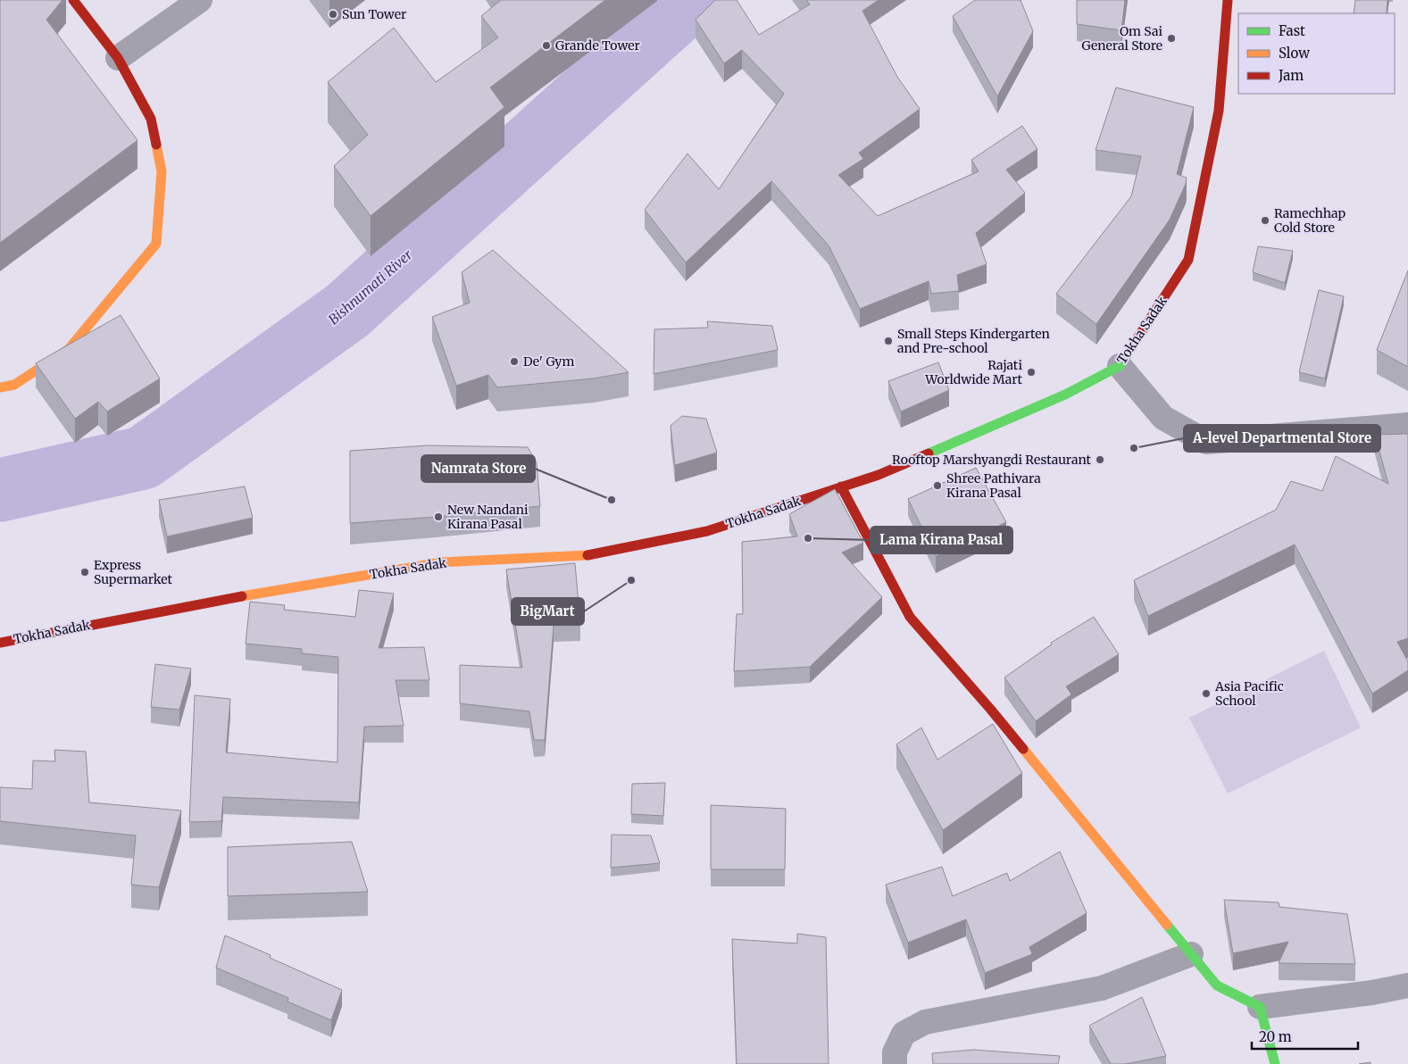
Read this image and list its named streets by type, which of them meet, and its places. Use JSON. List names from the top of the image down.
{
  "streets": {
    "main road": ["Tokha Sadak"]
  },
  "water": ["Bishnumati River"],
  "places": [
    "Sun Tower",
    "Om Sai General Store",
    "Grande Tower",
    "Ramechhap Cold Store",
    "Small Steps Kindergarten and Pre-school",
    "De' Gym",
    "Rajati Worldwide Mart",
    "A-level Departmental Store",
    "Rooftop Marshyangdi Restaurant",
    "Shree Pathivara Kirana Pasal",
    "Namrata Store",
    "New Nandani Kirana Pasal",
    "Lama Kirana Pasal",
    "Express Supermarket",
    "BigMart",
    "Asia Pacific School"
  ],
  "legend": ["Fast", "Slow", "Jam"],
  "scale_bar": "20 m"
}
